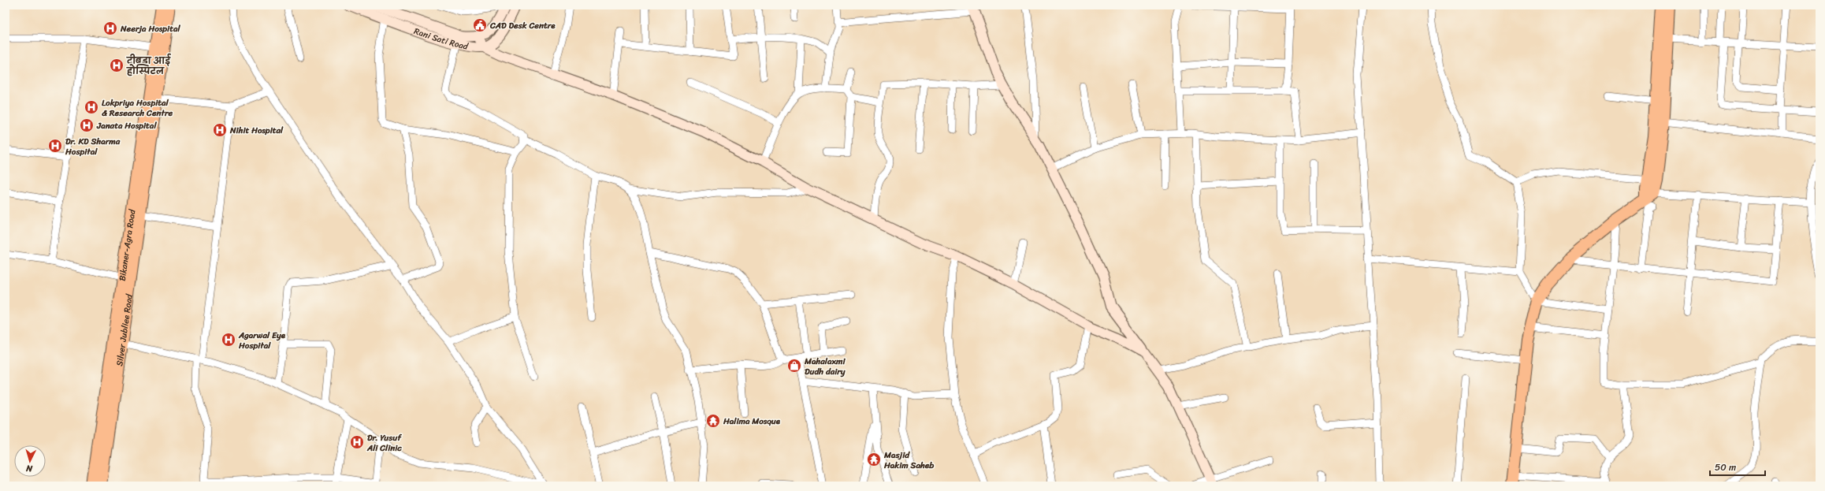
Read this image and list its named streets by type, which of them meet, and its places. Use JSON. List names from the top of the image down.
{
  "streets": {
    "main road": ["Bikaner-Agra Road", "Silver Jubliee Road"],
    "street": ["Rani Sati Road"]
  },
  "crossings": [
    ["Bikaner-Agra Road", "Silver Jubliee Road"]
  ],
  "places": {
    "public building": ["CAD Desk Centre"],
    "hospital": [
      "Neerja Hospital",
      "टीबड़ा आई होस्पिटल",
      "Lokpriya Hospital & Research Centre",
      "Janata Hospital",
      "Nihit Hospital",
      "Dr. KD Sharma Hospital",
      "Agarwal Eye Hospital",
      "Dr. Yusuf Ali Clinic"
    ],
    "shop": ["Mahalaxmi Dudh dairy"],
    "temple": ["Halima Mosque", "Masjid Hakim Saheb"]
  },
  "scale_bar": "50 m",
  "north": "bottom"
}
